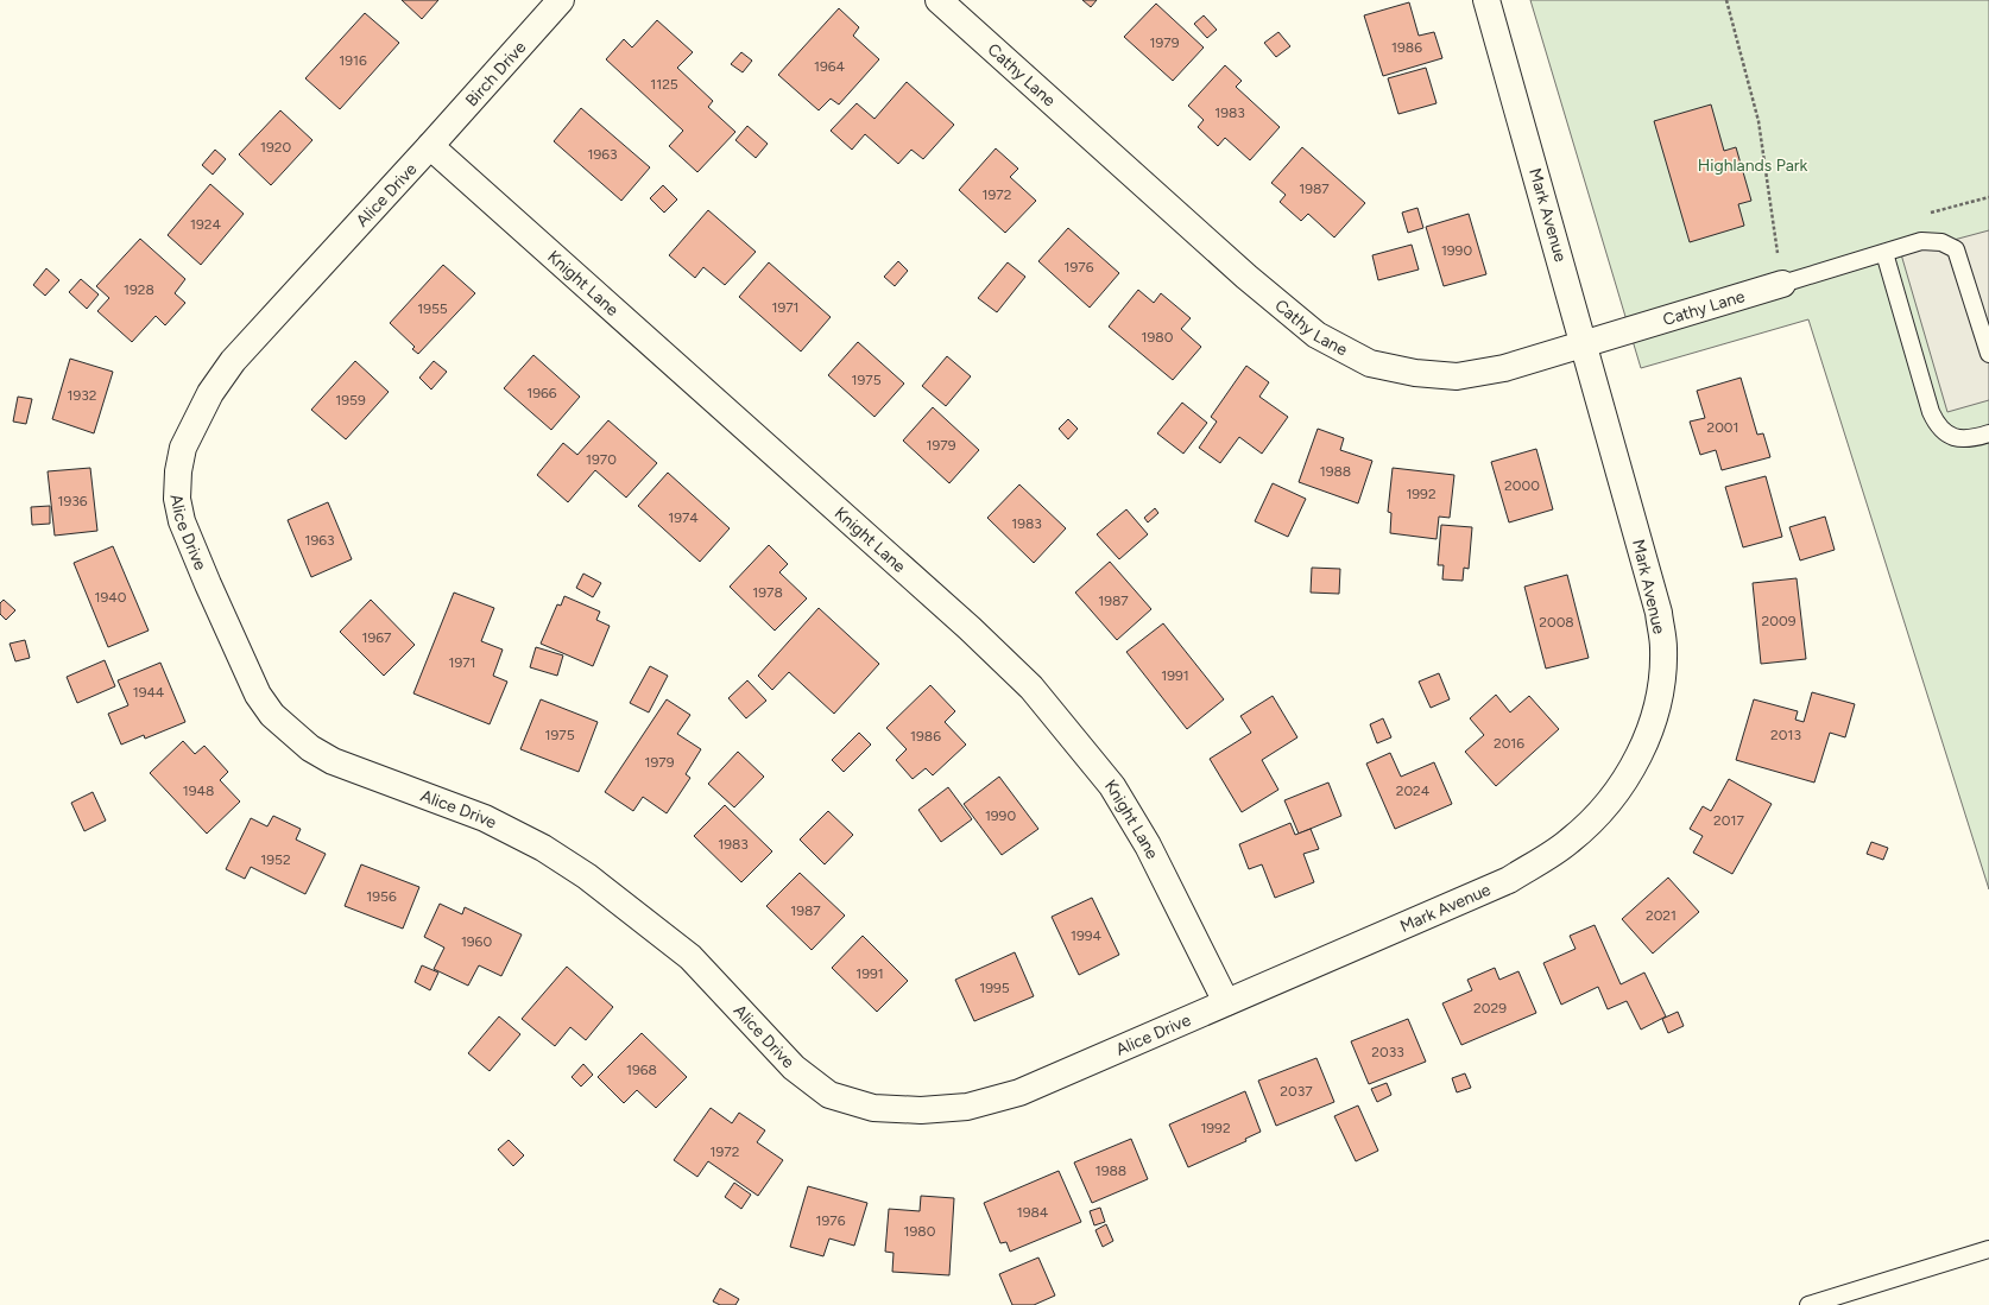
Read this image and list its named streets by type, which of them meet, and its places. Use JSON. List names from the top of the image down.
{
  "streets": {
    "street": [
      "Birch Drive",
      "Cathy Lane",
      "Alice Drive",
      "Mark Avenue",
      "Knight Lane"
    ]
  },
  "crossings": [
    ["Birch Drive", "Alice Drive"],
    ["Birch Drive", "Knight Lane"],
    ["Cathy Lane", "Mark Avenue"],
    ["Alice Drive", "Mark Avenue"],
    ["Alice Drive", "Knight Lane"],
    ["Mark Avenue", "Knight Lane"]
  ],
  "parks": ["Highlands Park"],
  "house_numbers": [
    "1979",
    "1986",
    "1916",
    "1964",
    "1125",
    "1983",
    "1920",
    "1963",
    "1987",
    "1972",
    "1924",
    "1990",
    "1976",
    "1928",
    "1971",
    "1955",
    "1980",
    "1975",
    "1966",
    "1932",
    "1959",
    "2001",
    "1979",
    "1970",
    "1988",
    "2000",
    "1992",
    "1936",
    "1974",
    "1983",
    "1963",
    "1978",
    "1940",
    "1987",
    "2009",
    "2008",
    "1967",
    "1971",
    "1991",
    "1944",
    "1975",
    "2013",
    "1986",
    "2016",
    "1979",
    "1948",
    "2024",
    "1990",
    "2017",
    "1983",
    "1952",
    "1956",
    "1987",
    "2021",
    "1994",
    "1960",
    "1991",
    "1995",
    "2029",
    "2033",
    "1968",
    "2037",
    "1992",
    "1972",
    "1988",
    "1984",
    "1976",
    "1980"
  ]
}
